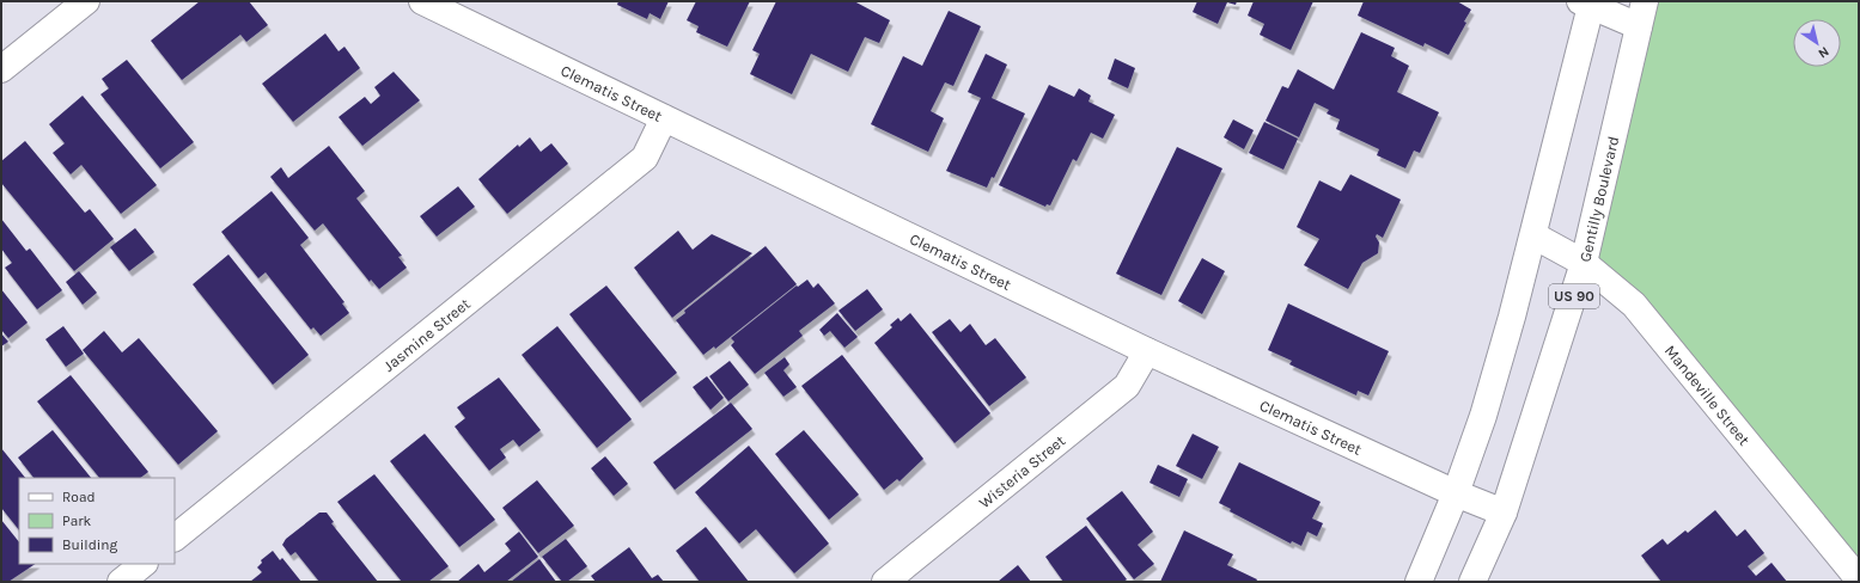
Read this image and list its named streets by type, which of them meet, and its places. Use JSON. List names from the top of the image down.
{
  "streets": {
    "street": [
      "Clematis Street",
      "Gentilly Boulevard",
      "US 90",
      "Jasmine Street",
      "Mandeville Street",
      "Wisteria Street"
    ]
  },
  "crossings": [
    ["Clematis Street", "Gentilly Boulevard"],
    ["Clematis Street", "Jasmine Street"],
    ["Clematis Street", "Wisteria Street"],
    ["Gentilly Boulevard", "Mandeville Street"]
  ],
  "legend": ["Road", "Park", "Building"],
  "north": "bottom right"
}
